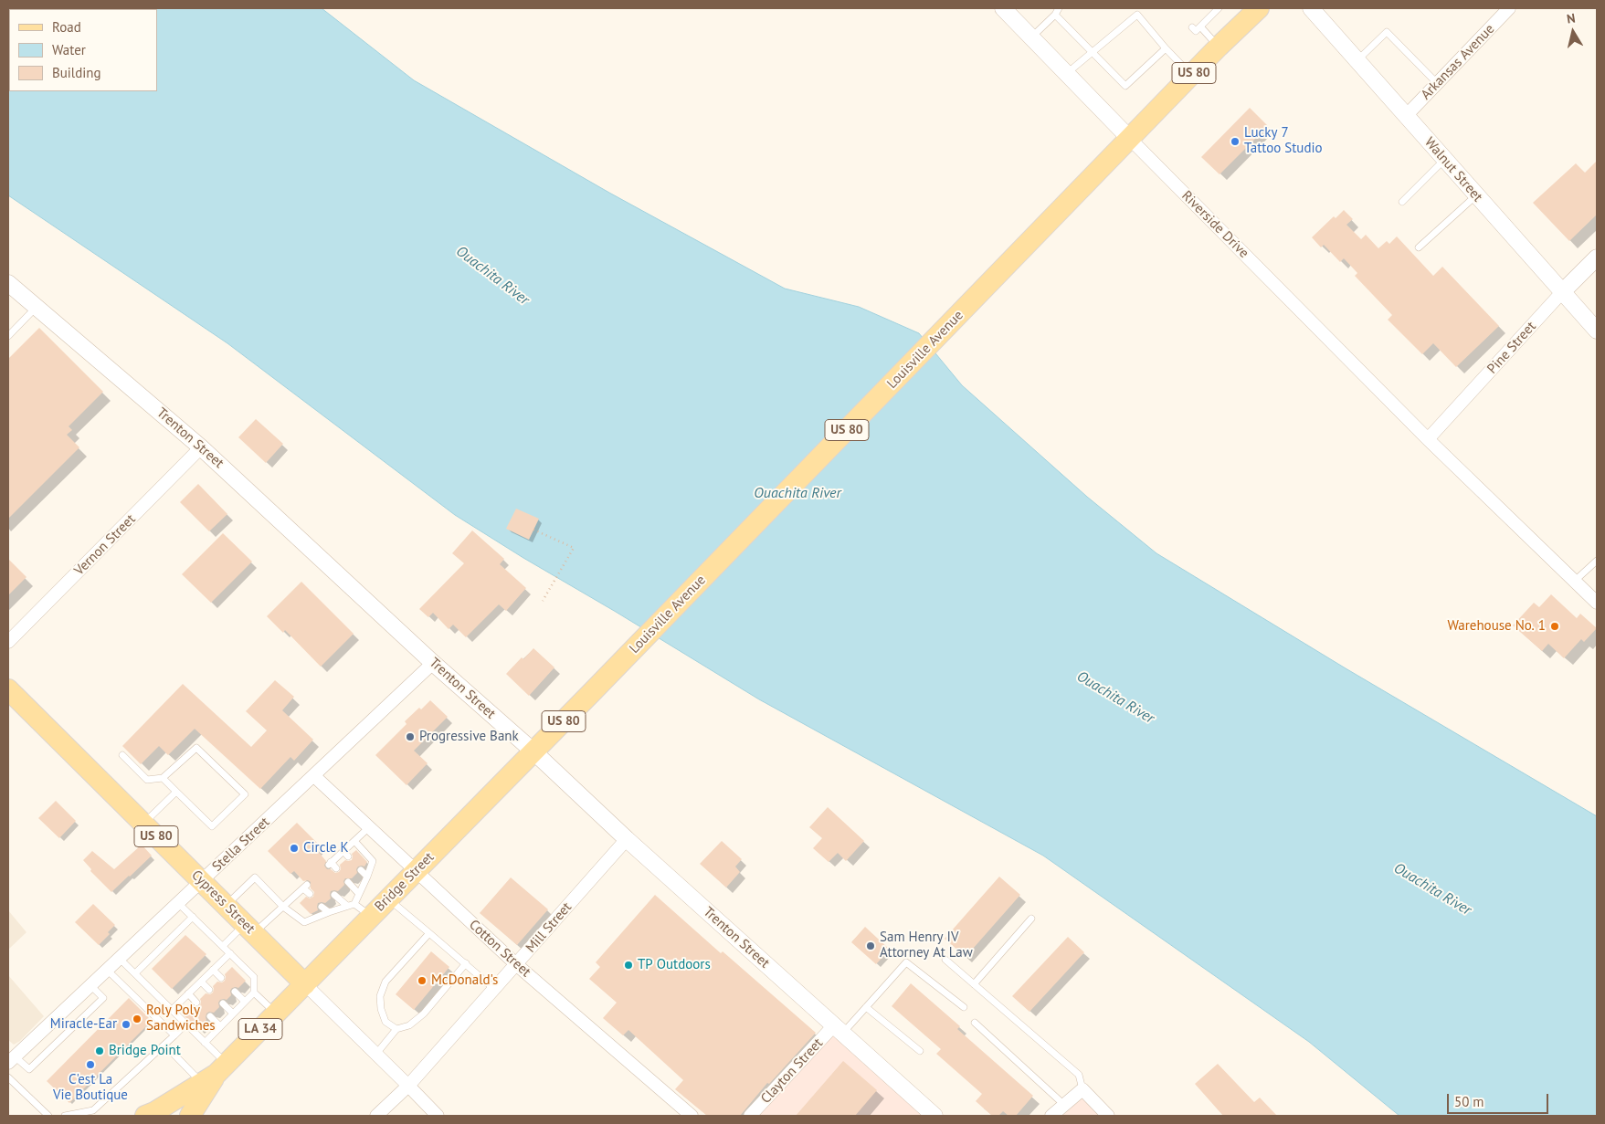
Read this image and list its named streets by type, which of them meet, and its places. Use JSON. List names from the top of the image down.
{
  "streets": {
    "main road": [
      "US 80",
      "Louisville Avenue",
      "Bridge Street",
      "Cypress Street",
      "LA 34"
    ],
    "street": [
      "Arkansas Avenue",
      "Walnut Street",
      "Riverside Drive",
      "Pine Street",
      "Trenton Street",
      "Vernon Street",
      "Stella Street",
      "Mill Street",
      "Cotton Street",
      "Clayton Street"
    ]
  },
  "crossings": [
    ["Arkansas Avenue", "Walnut Street"],
    ["Walnut Street", "Pine Street"],
    ["Riverside Drive", "Pine Street"],
    ["Riverside Drive", "Louisville Avenue"],
    ["Louisville Avenue", "Bridge Street"],
    ["Trenton Street", "Vernon Street"],
    ["Trenton Street", "Stella Street"],
    ["Trenton Street", "Bridge Street"],
    ["Trenton Street", "Mill Street"],
    ["Trenton Street", "Clayton Street"],
    ["Stella Street", "Cypress Street"],
    ["Stella Street", "Cotton Street"],
    ["Bridge Street", "Cypress Street"],
    ["Bridge Street", "Cotton Street"],
    ["Cypress Street", "Mill Street"],
    ["Mill Street", "Cotton Street"]
  ],
  "water": ["Ouachita River"],
  "places": [
    "Lucky 7 Tattoo Studio",
    "Warehouse No. 1",
    "Progressive Bank",
    "Circle K",
    "Sam Henry IV Attorney At Law",
    "TP Outdoors",
    "McDonald's",
    "Roly Poly Sandwiches",
    "Miracle-Ear",
    "Bridge Point",
    "C'est La Vie Boutique"
  ],
  "legend": ["Road", "Water", "Building"],
  "scale_bar": "50 m",
  "north": "top"
}
